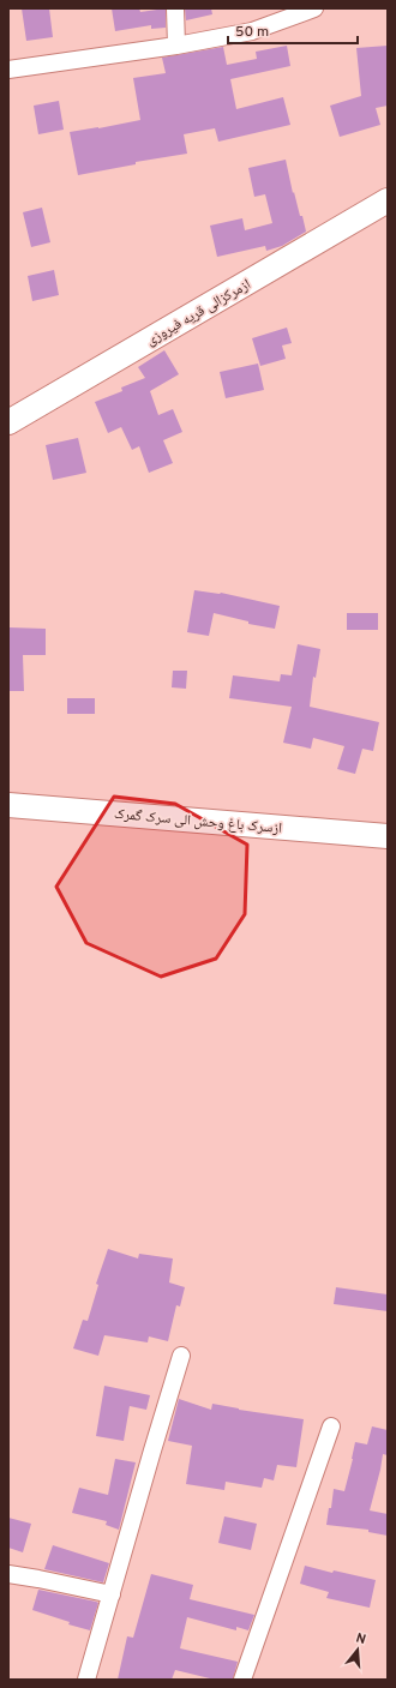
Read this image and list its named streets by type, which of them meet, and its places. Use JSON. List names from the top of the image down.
{
  "streets": {
    "street": ["ازمرکزالی قریه فیروزی", "ازسرک باغ وحش الی سرک گمرک"]
  },
  "scale_bar": "50 m",
  "north": "top"
}
